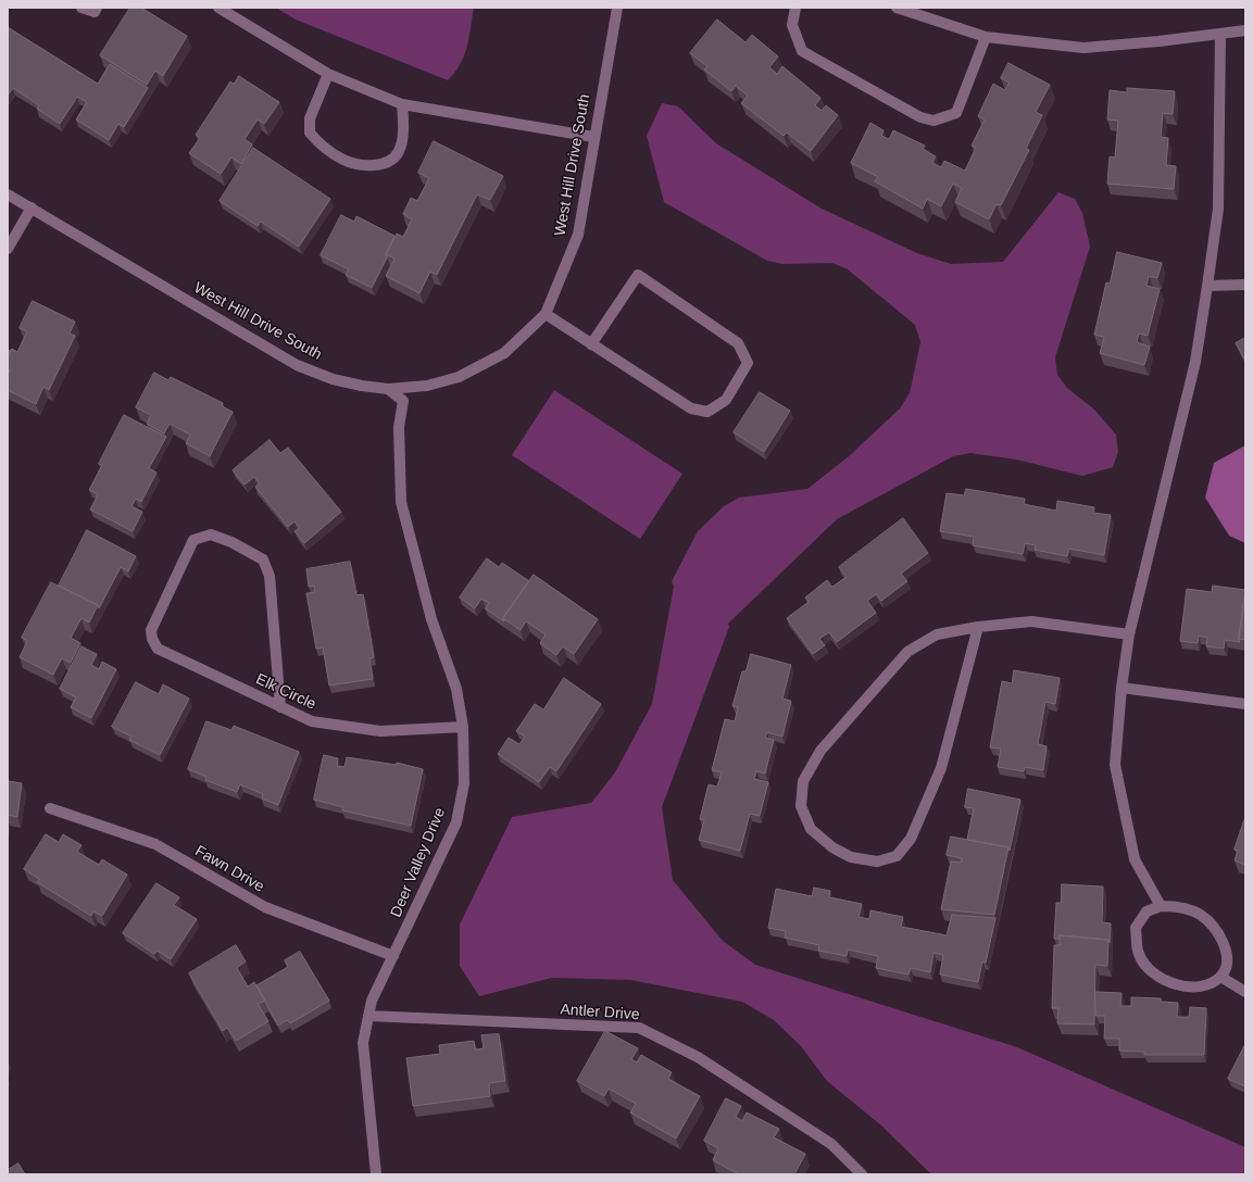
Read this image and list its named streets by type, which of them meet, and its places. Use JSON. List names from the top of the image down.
{
  "streets": {
    "street": [
      "West Hill Drive South",
      "Elk Circle",
      "Deer Valley Drive",
      "Fawn Drive",
      "Antler Drive"
    ]
  },
  "crossings": [
    ["West Hill Drive South", "Deer Valley Drive"],
    ["Elk Circle", "Deer Valley Drive"],
    ["Deer Valley Drive", "Fawn Drive"],
    ["Deer Valley Drive", "Antler Drive"]
  ]
}
